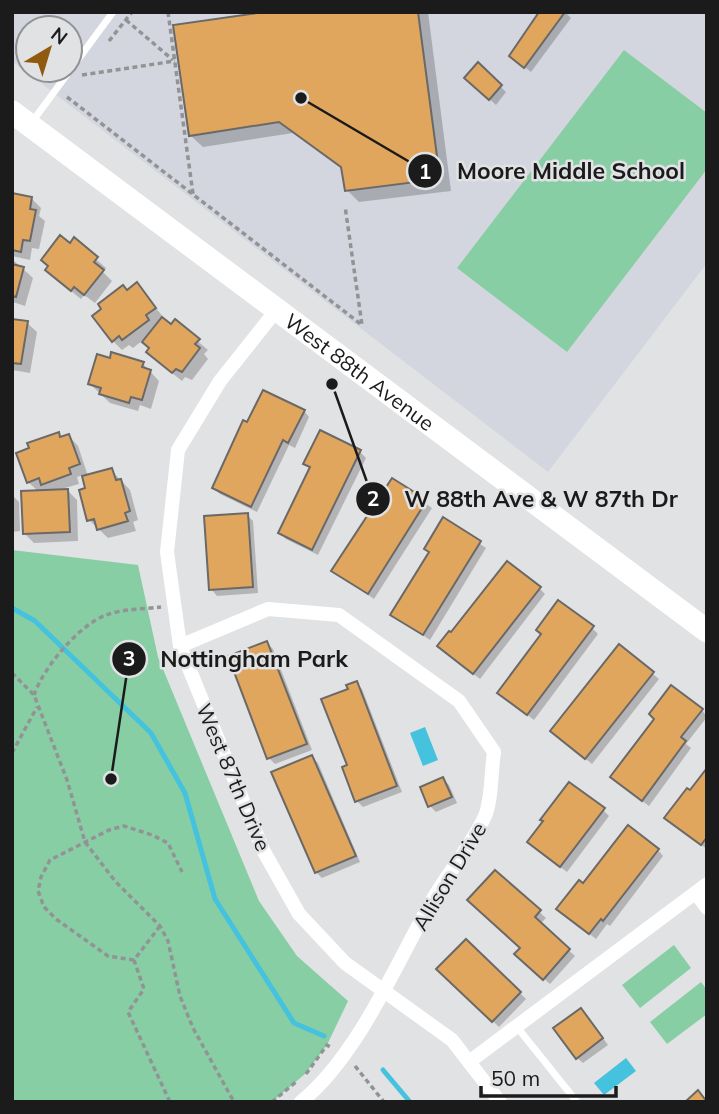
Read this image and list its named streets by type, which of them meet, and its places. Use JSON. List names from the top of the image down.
{
  "streets": {
    "main road": ["West 88th Avenue"],
    "street": ["West 87th Drive", "Allison Drive"]
  },
  "crossings": [
    ["West 88th Avenue", "West 87th Drive"],
    ["West 87th Drive", "Allison Drive"]
  ],
  "places": ["Moore Middle School", "W 88th Ave & W 87th Dr", "Nottingham Park"],
  "scale_bar": "50 m",
  "north": "top right"
}
